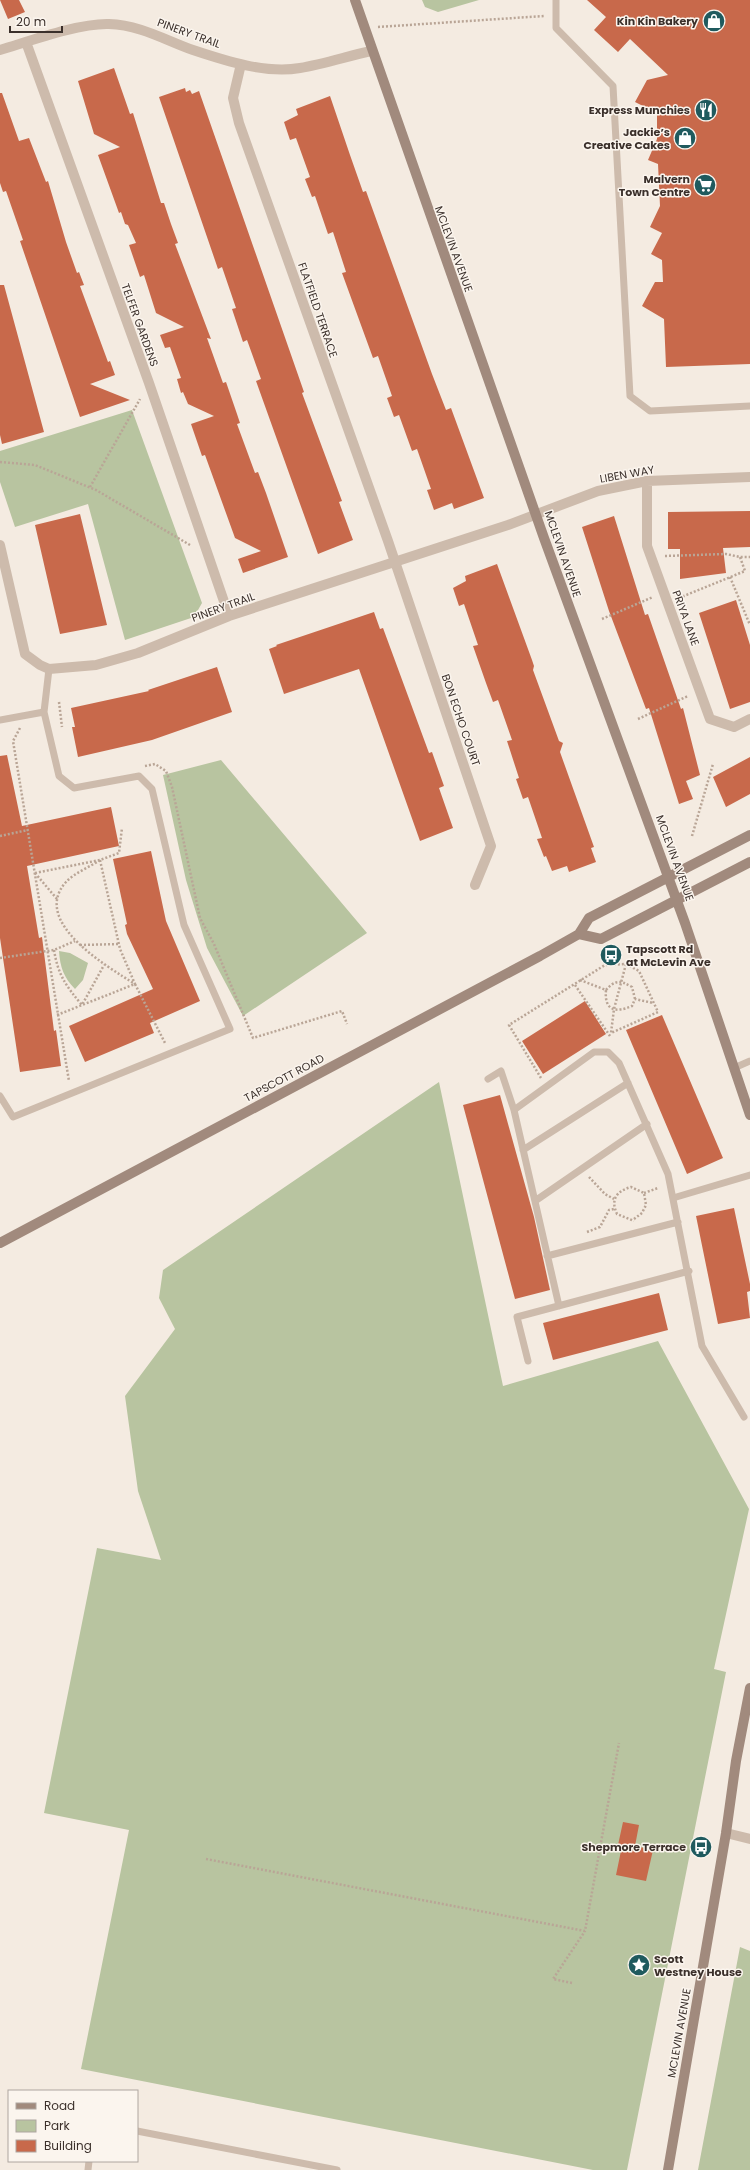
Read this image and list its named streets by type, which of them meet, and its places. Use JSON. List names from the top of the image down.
{
  "streets": {
    "street": [
      "PINERY TRAIL",
      "MCLEVIN AVENUE",
      "FLATFIELD TERRACE",
      "TELFER GARDENS",
      "LIBEN WAY",
      "PRIYA LANE",
      "BON ECHO COURT",
      "TAPSCOTT ROAD"
    ]
  },
  "crossings": [
    ["PINERY TRAIL", "MCLEVIN AVENUE"],
    ["PINERY TRAIL", "FLATFIELD TERRACE"],
    ["PINERY TRAIL", "TELFER GARDENS"],
    ["PINERY TRAIL", "LIBEN WAY"],
    ["PINERY TRAIL", "BON ECHO COURT"],
    ["MCLEVIN AVENUE", "LIBEN WAY"],
    ["FLATFIELD TERRACE", "BON ECHO COURT"],
    ["LIBEN WAY", "PRIYA LANE"]
  ],
  "places": {
    "shop": ["Kin Kin Bakery", "Jackie’s Creative Cakes"],
    "restaurant": ["Express Munchies"],
    "supermarket": ["Malvern Town Centre"],
    "bus stop": ["Tapscott Rd at McLevin Ave", "Shepmore Terrace"],
    "place": ["Scott Westney House"]
  },
  "legend": ["Road", "Park", "Building"],
  "scale_bar": "20 m"
}
